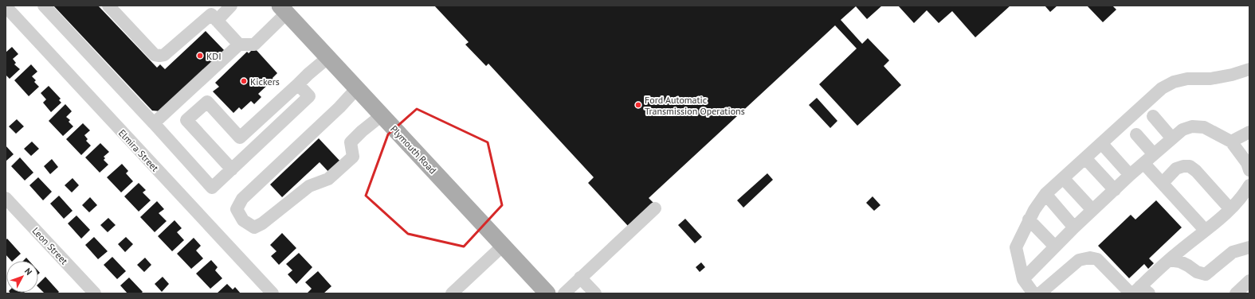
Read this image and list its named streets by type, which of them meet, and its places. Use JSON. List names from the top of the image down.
{
  "streets": {
    "main road": ["Plymouth Road"],
    "street": ["Elmira Street", "Leon Street"]
  },
  "places": ["KDI", "Kickers", "Ford Automatic Transmission Operations"],
  "north": "top right"
}
